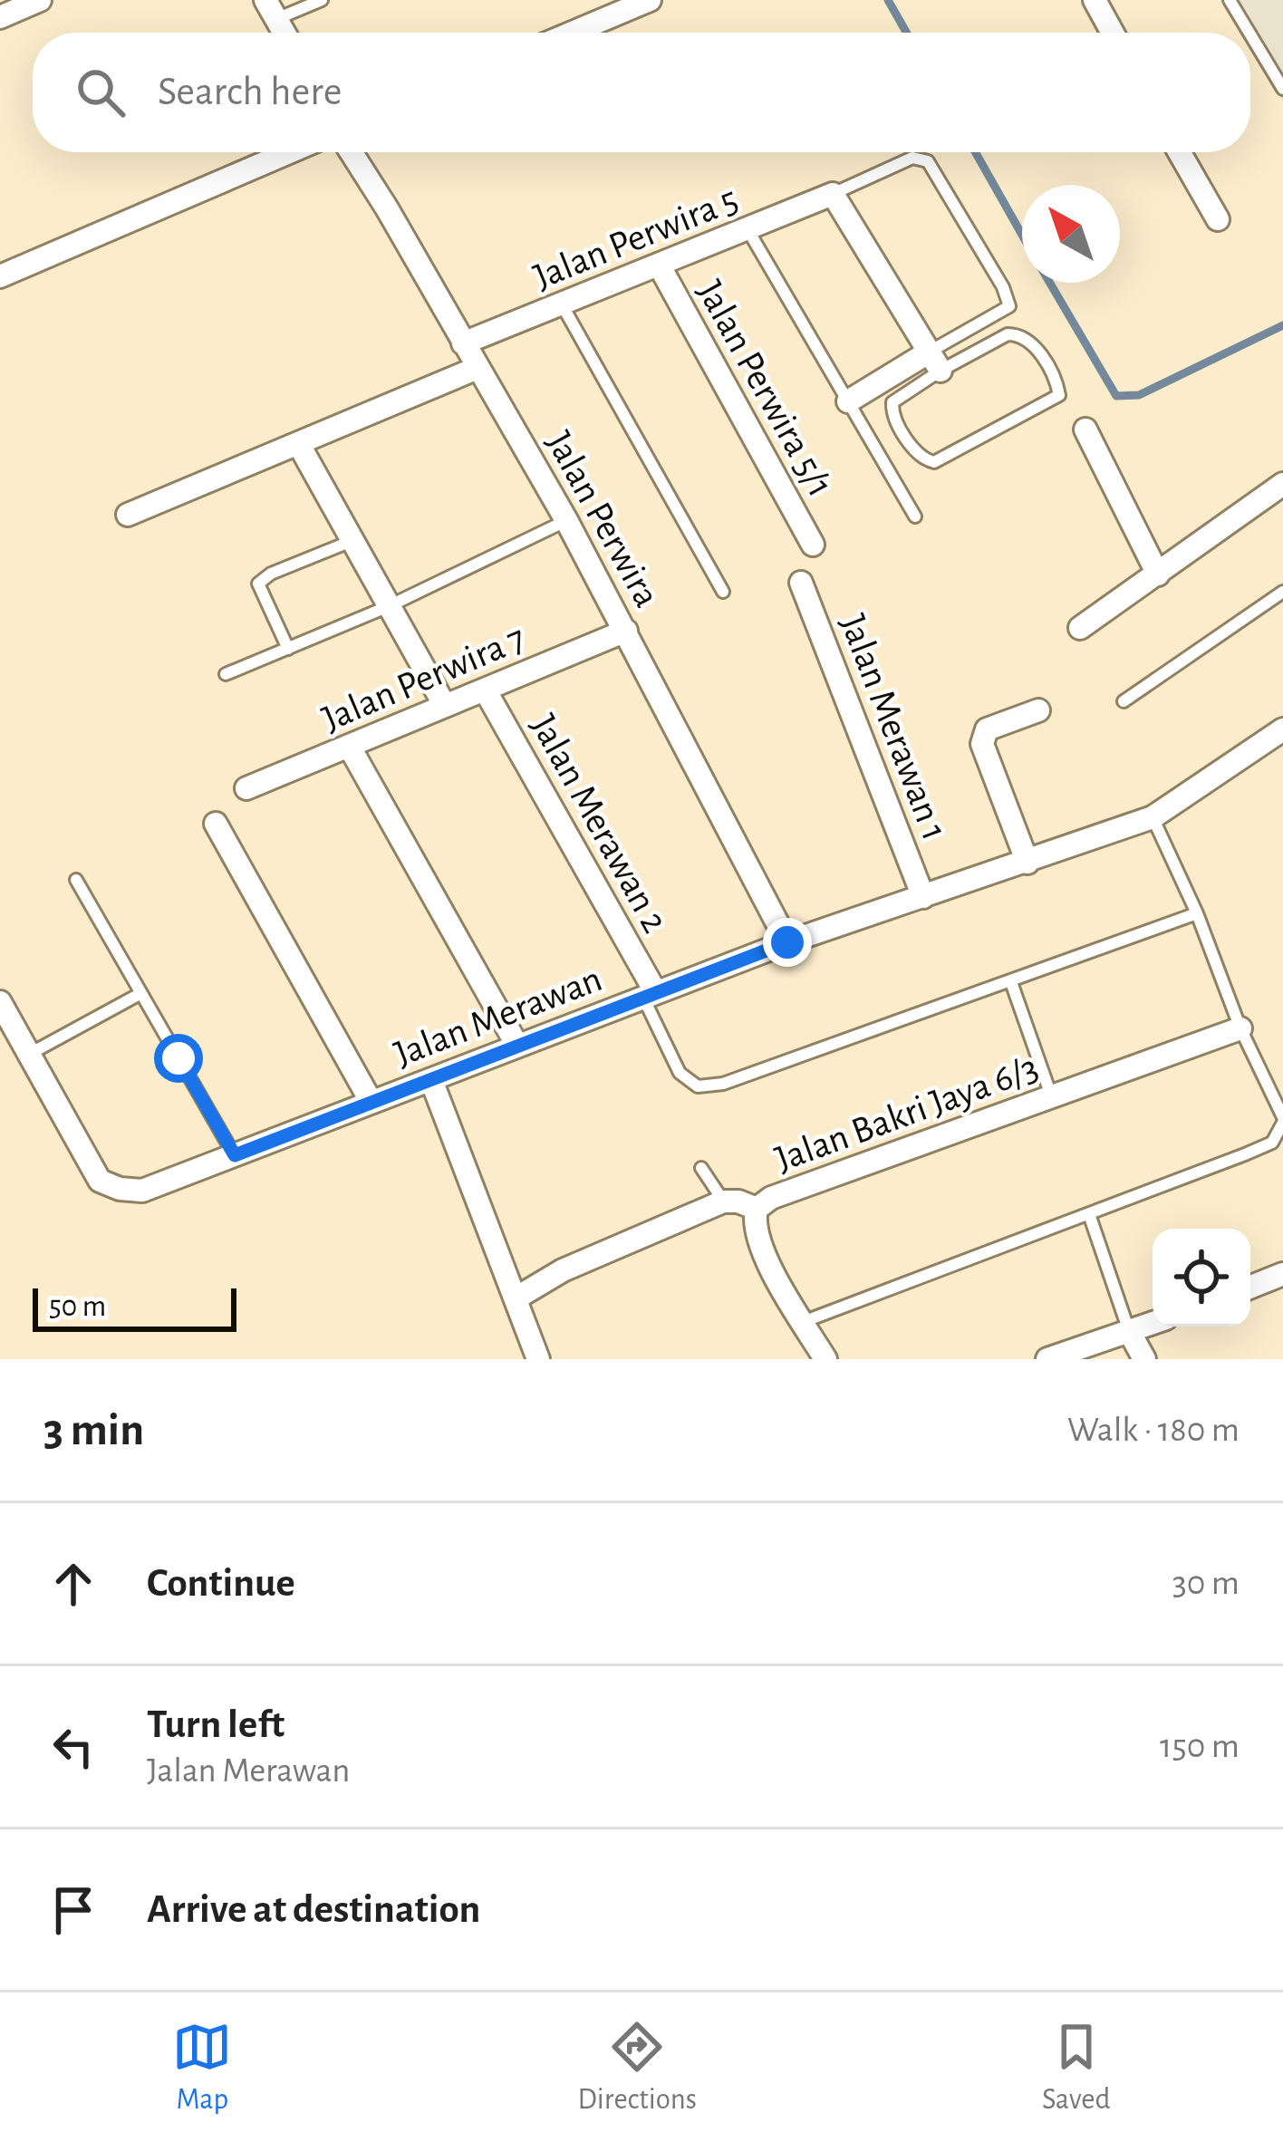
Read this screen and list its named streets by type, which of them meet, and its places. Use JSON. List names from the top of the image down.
{
  "streets": {
    "street": [
      "Jalan Perwira 5",
      "Jalan Perwira 5/1",
      "Jalan Perwira",
      "Jalan Perwira 7",
      "Jalan Merawan 1",
      "Jalan Merawan 2",
      "Jalan Merawan",
      "Jalan Bakri Jaya 6/3"
    ]
  },
  "crossings": [
    ["Jalan Perwira 5", "Jalan Perwira 5/1"],
    ["Jalan Perwira 5", "Jalan Perwira"],
    ["Jalan Perwira", "Jalan Perwira 7"],
    ["Jalan Perwira", "Jalan Merawan"],
    ["Jalan Perwira 7", "Jalan Merawan 2"],
    ["Jalan Merawan 1", "Jalan Merawan"],
    ["Jalan Merawan 2", "Jalan Merawan"]
  ],
  "scale_bar": "50 m",
  "north": "top left",
  "page": {
    "search": "Search here",
    "scale": "50 m",
    "heading": ["3 min", "Walk · 180 m"],
    "list": [
      ["Continue", "30 m"],
      ["Turn left", "Jalan Merawan", "150 m"],
      "Arrive at destination"
    ],
    "nav": ["Map", "Directions", "Saved"]
  }
}
